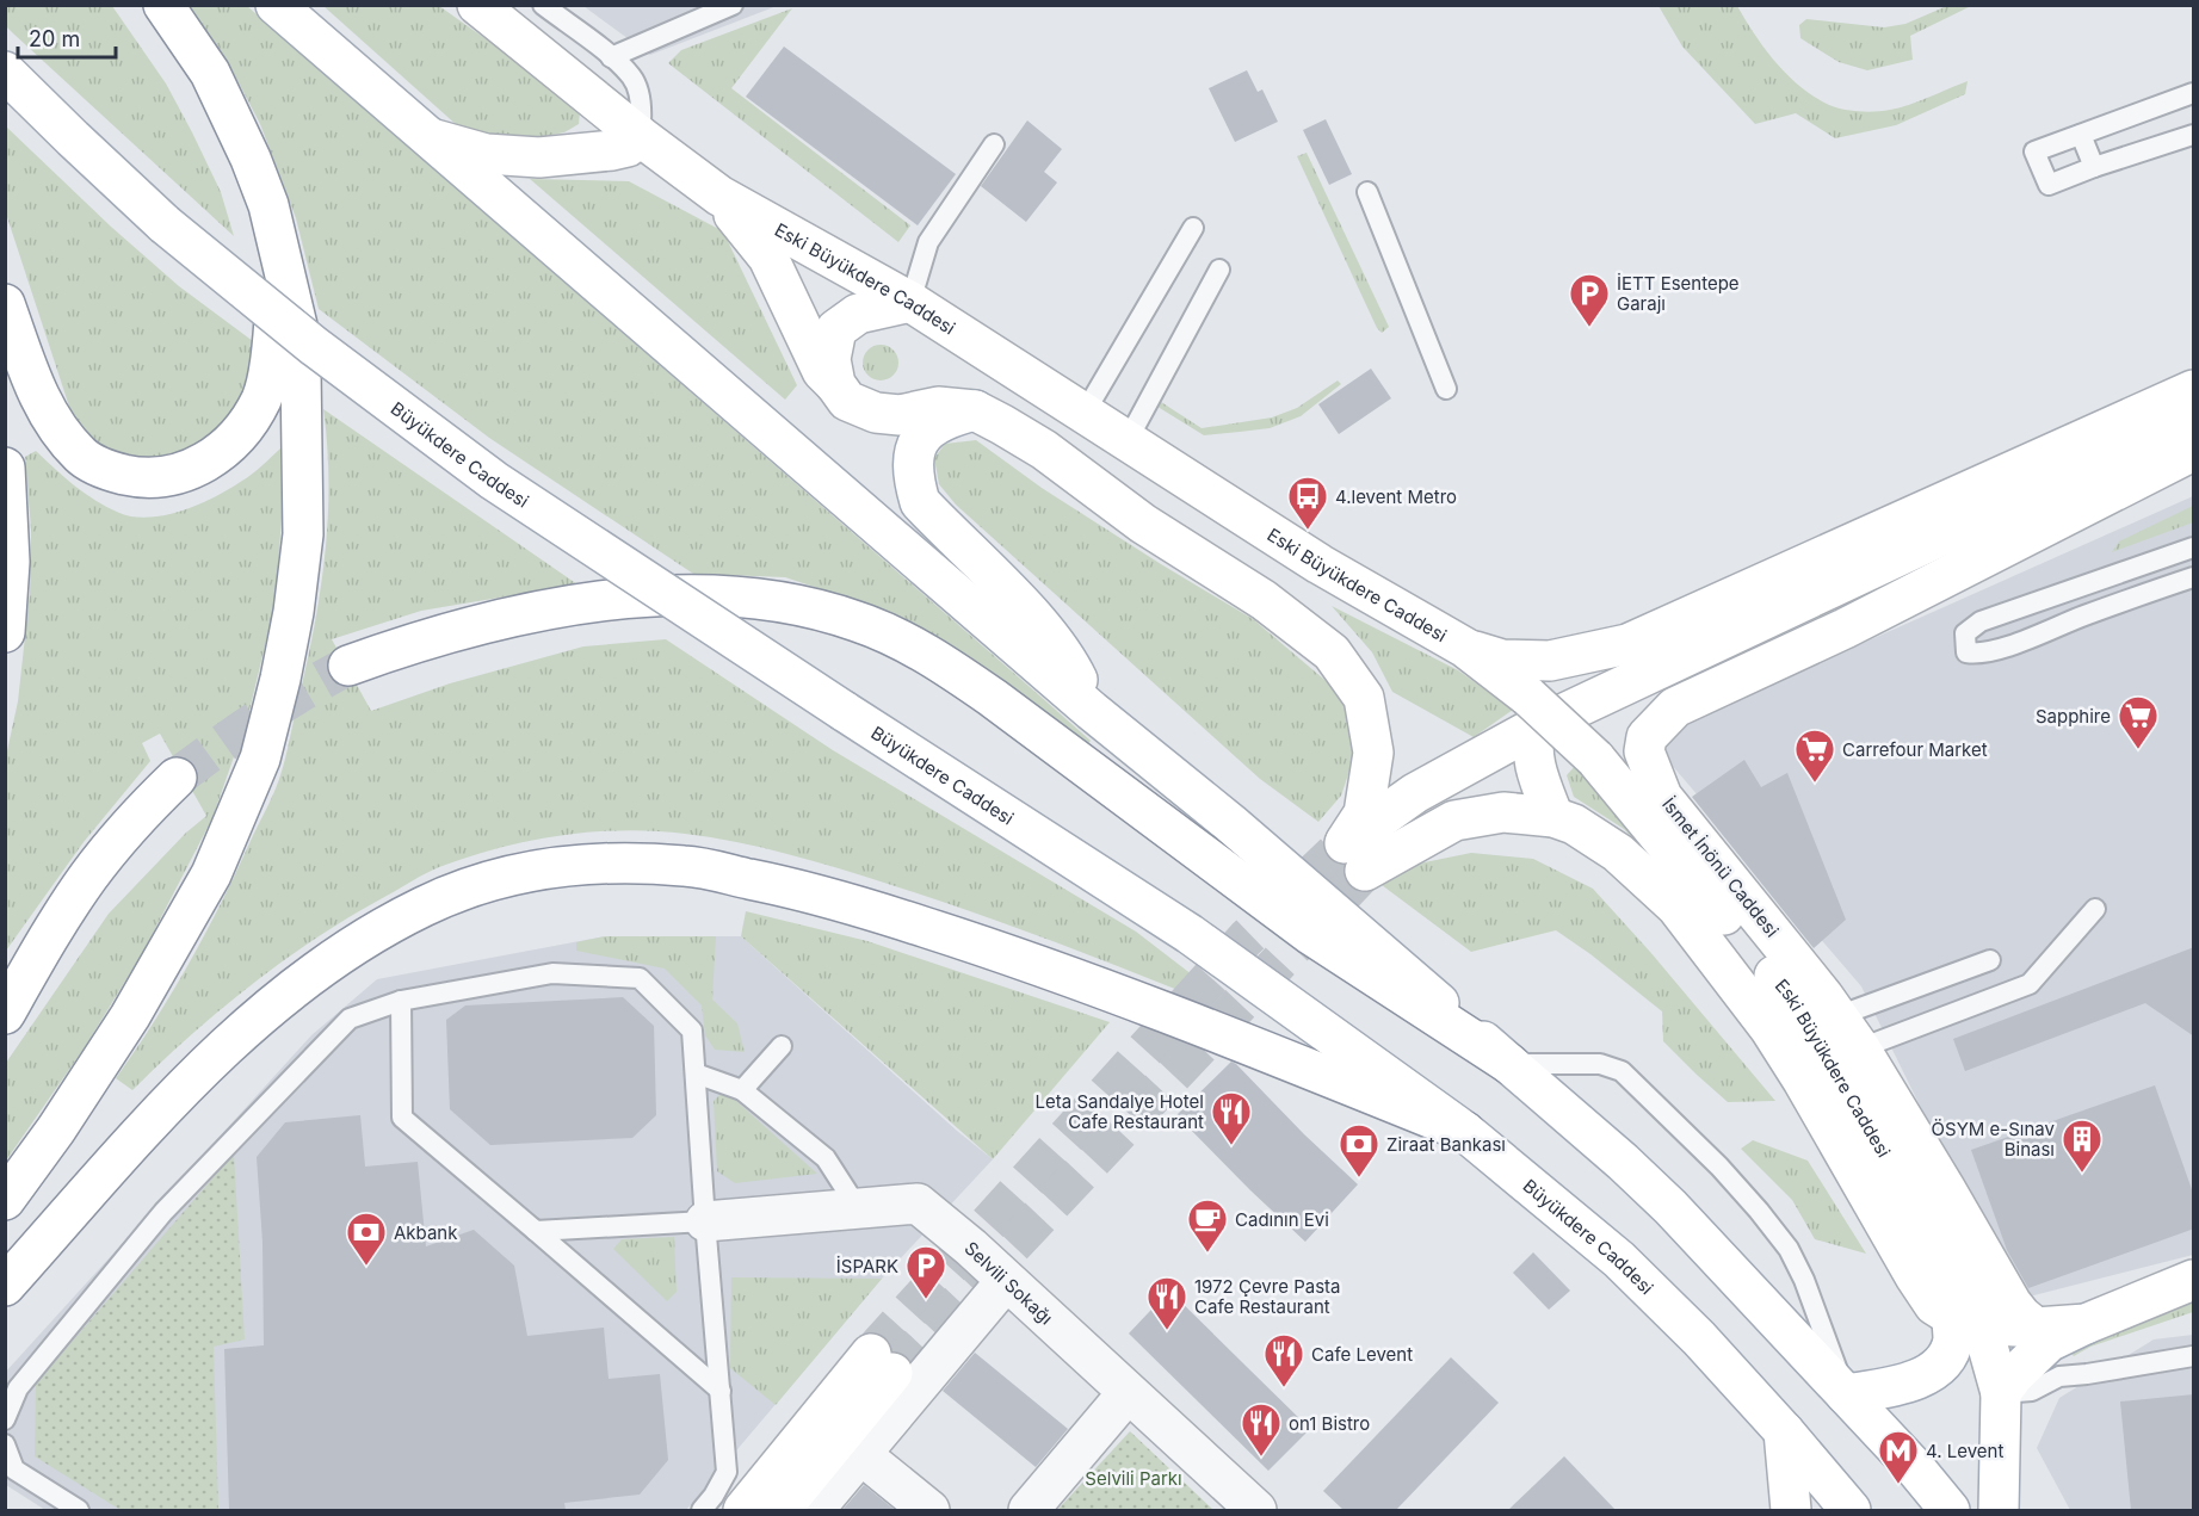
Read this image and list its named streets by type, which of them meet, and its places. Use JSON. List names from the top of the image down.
{
  "streets": {
    "main road": ["Eski Büyükdere Caddesi", "Büyükdere Caddesi", "İsmet İnönü Caddesi"],
    "street": ["Selvili Sokağı"]
  },
  "parks": ["Selvili Parkı"],
  "places": {
    "parking": ["İETT Esentepe Garajı", "İSPARK"],
    "bus stop": ["4.levent Metro"],
    "supermarket": ["Sapphire", "Carrefour Market"],
    "restaurant": [
      "Leta Sandalye Hotel Cafe Restaurant",
      "1972 Çevre Pasta Cafe Restaurant",
      "Cafe Levent",
      "on1 Bistro"
    ],
    "building": ["ÖSYM e-Sınav Binası"],
    "bank": ["Ziraat Bankası", "Akbank"],
    "cafe": ["Cadının Evi"],
    "metro station": ["4. Levent"]
  },
  "scale_bar": "20 m"
}
